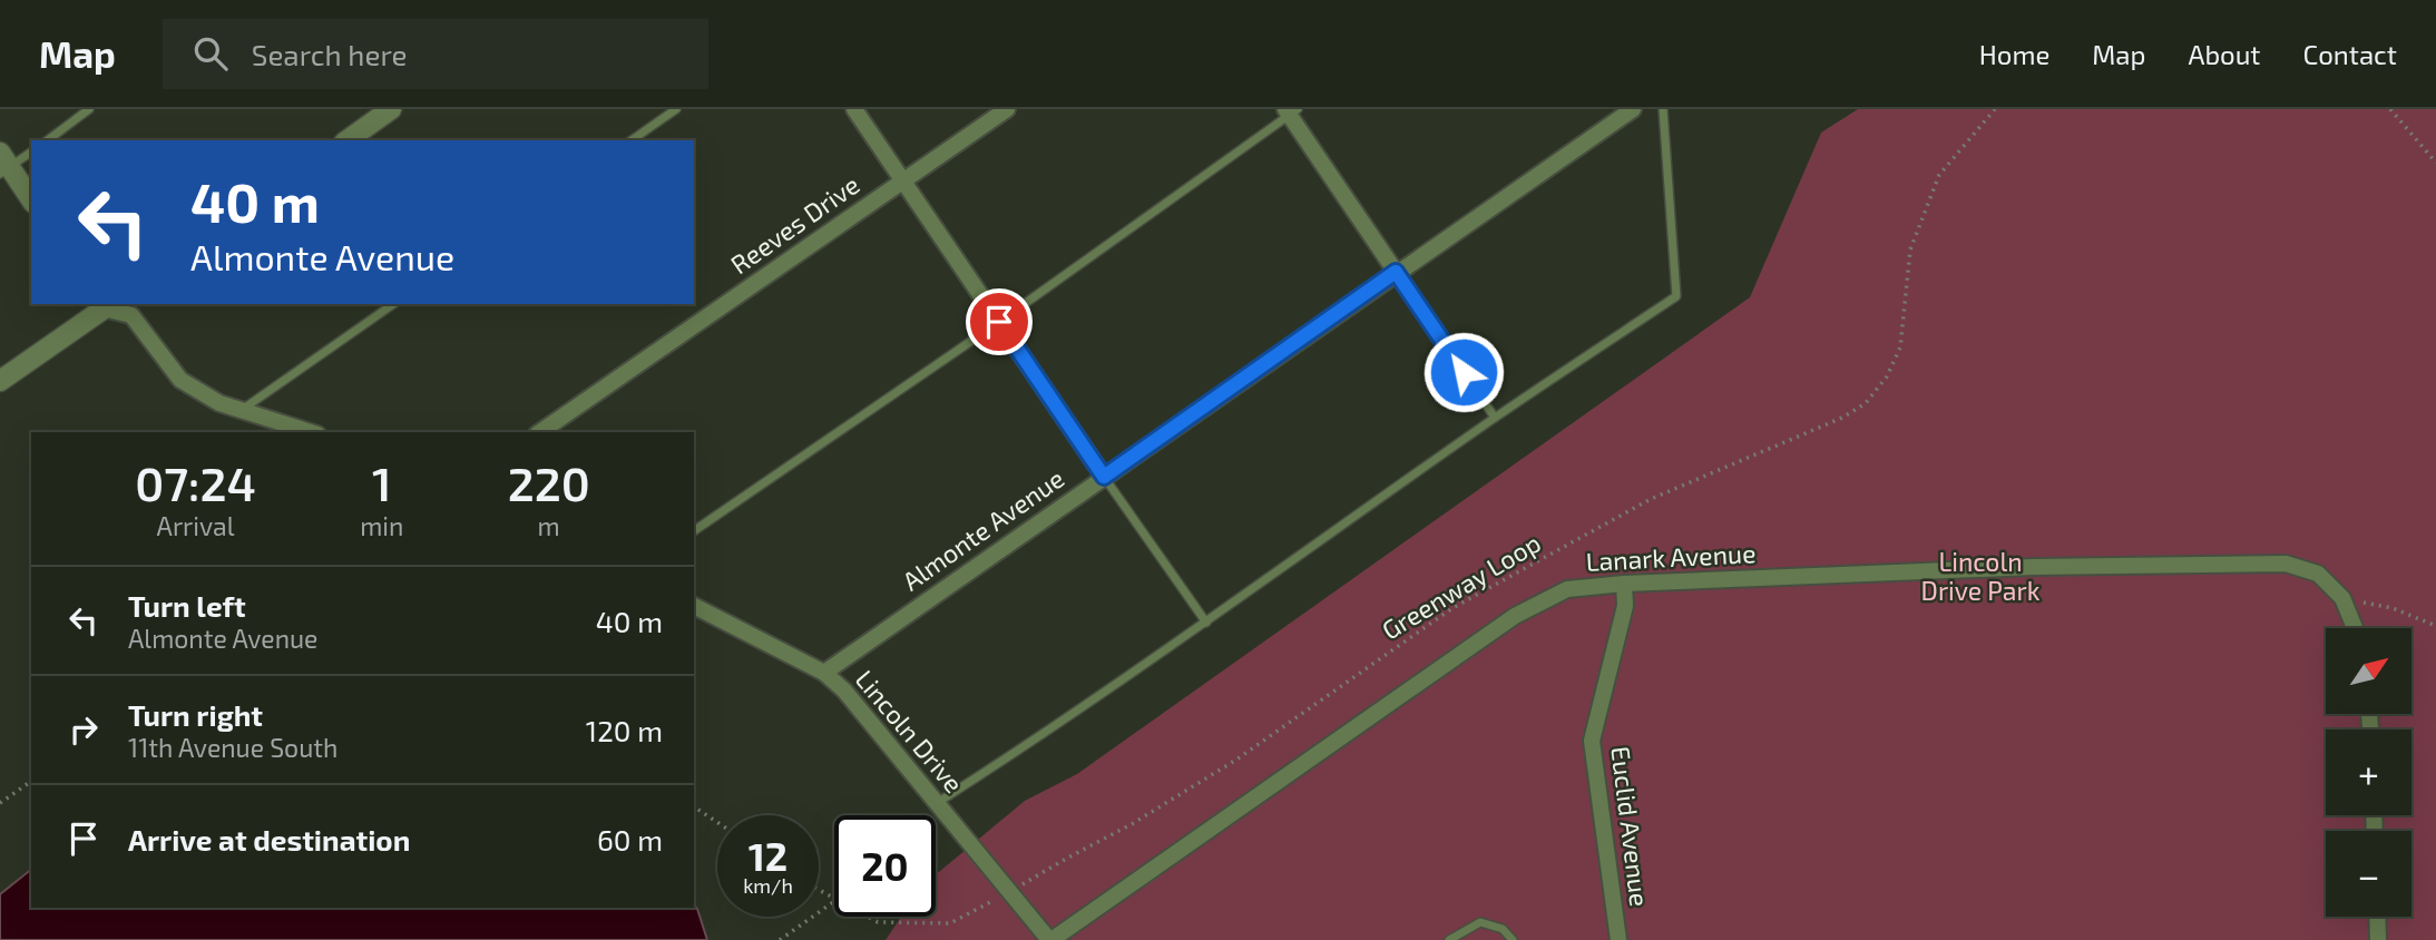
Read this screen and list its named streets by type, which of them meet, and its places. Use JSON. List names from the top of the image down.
{
  "streets": {
    "street": [
      "Reeves Drive",
      "Almonte Avenue",
      "Lanark Avenue",
      "Lincoln Drive",
      "Euclid Avenue"
    ],
    "path": ["Greenway Loop"]
  },
  "crossings": [
    ["Almonte Avenue", "Lincoln Drive"],
    ["Lanark Avenue", "Lincoln Drive"],
    ["Lanark Avenue", "Euclid Avenue"],
    ["Greenway Loop", "Lincoln Drive"]
  ],
  "parks": ["Lincoln Drive Park"],
  "north": "top right",
  "page": {
    "header": "Map",
    "search": "Search here",
    "nav": [
      "Home",
      "Map",
      "About",
      "Contact"
    ],
    "turn": ["40 m", "Almonte Avenue"],
    "eta": [
      "07:24",
      "Arrival",
      "1",
      "min",
      "220",
      "m"
    ],
    "list": [
      {
        "name": "Turn left",
        "note": "Almonte Avenue",
        "value": "40 m"
      },
      {
        "name": "Turn right",
        "note": "11th Avenue South",
        "value": "120 m"
      },
      {
        "name": "Arrive at destination",
        "value": "60 m"
      }
    ],
    "map_buttons": ["+", "−"],
    "speed": "12 km/h",
    "limit": "20"
  }
}
